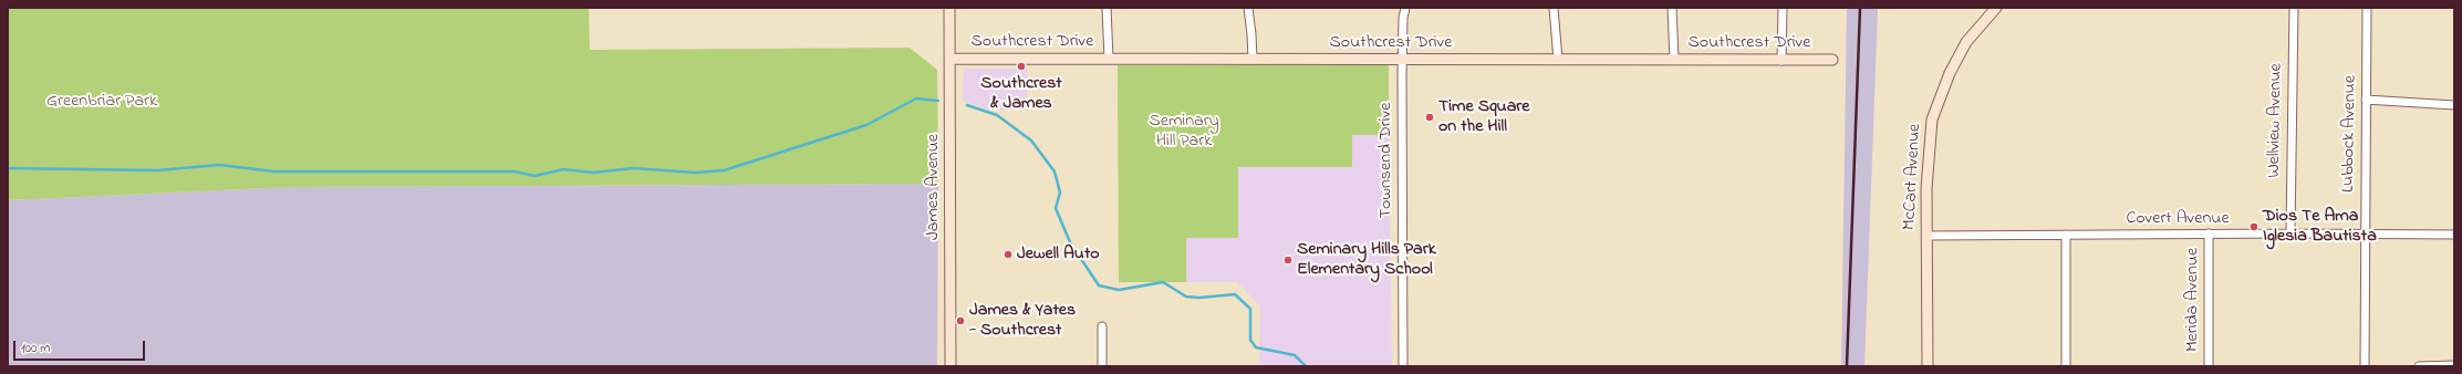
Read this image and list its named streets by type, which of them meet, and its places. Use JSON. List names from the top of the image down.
{
  "streets": {
    "street": [
      "Southcrest Drive",
      "Wellview Avenue",
      "Lubbock Avenue",
      "Townsend Drive",
      "McCart Avenue",
      "James Avenue",
      "Covert Avenue",
      "Merida Avenue"
    ]
  },
  "crossings": [
    ["Southcrest Drive", "Townsend Drive"],
    ["Southcrest Drive", "James Avenue"],
    ["Wellview Avenue", "Covert Avenue"],
    ["Lubbock Avenue", "Covert Avenue"],
    ["McCart Avenue", "Covert Avenue"],
    ["Covert Avenue", "Merida Avenue"]
  ],
  "parks": ["Greenbriar Park", "Seminary Hill Park"],
  "places": [
    "Southcrest & James",
    "Time Square on the Hill",
    "Dios Te Ama Iglesia Bautista",
    "Jewell Auto",
    "Seminary Hills Park Elementary School",
    "James & Yates - Southcrest"
  ],
  "scale_bar": "100 m"
}
